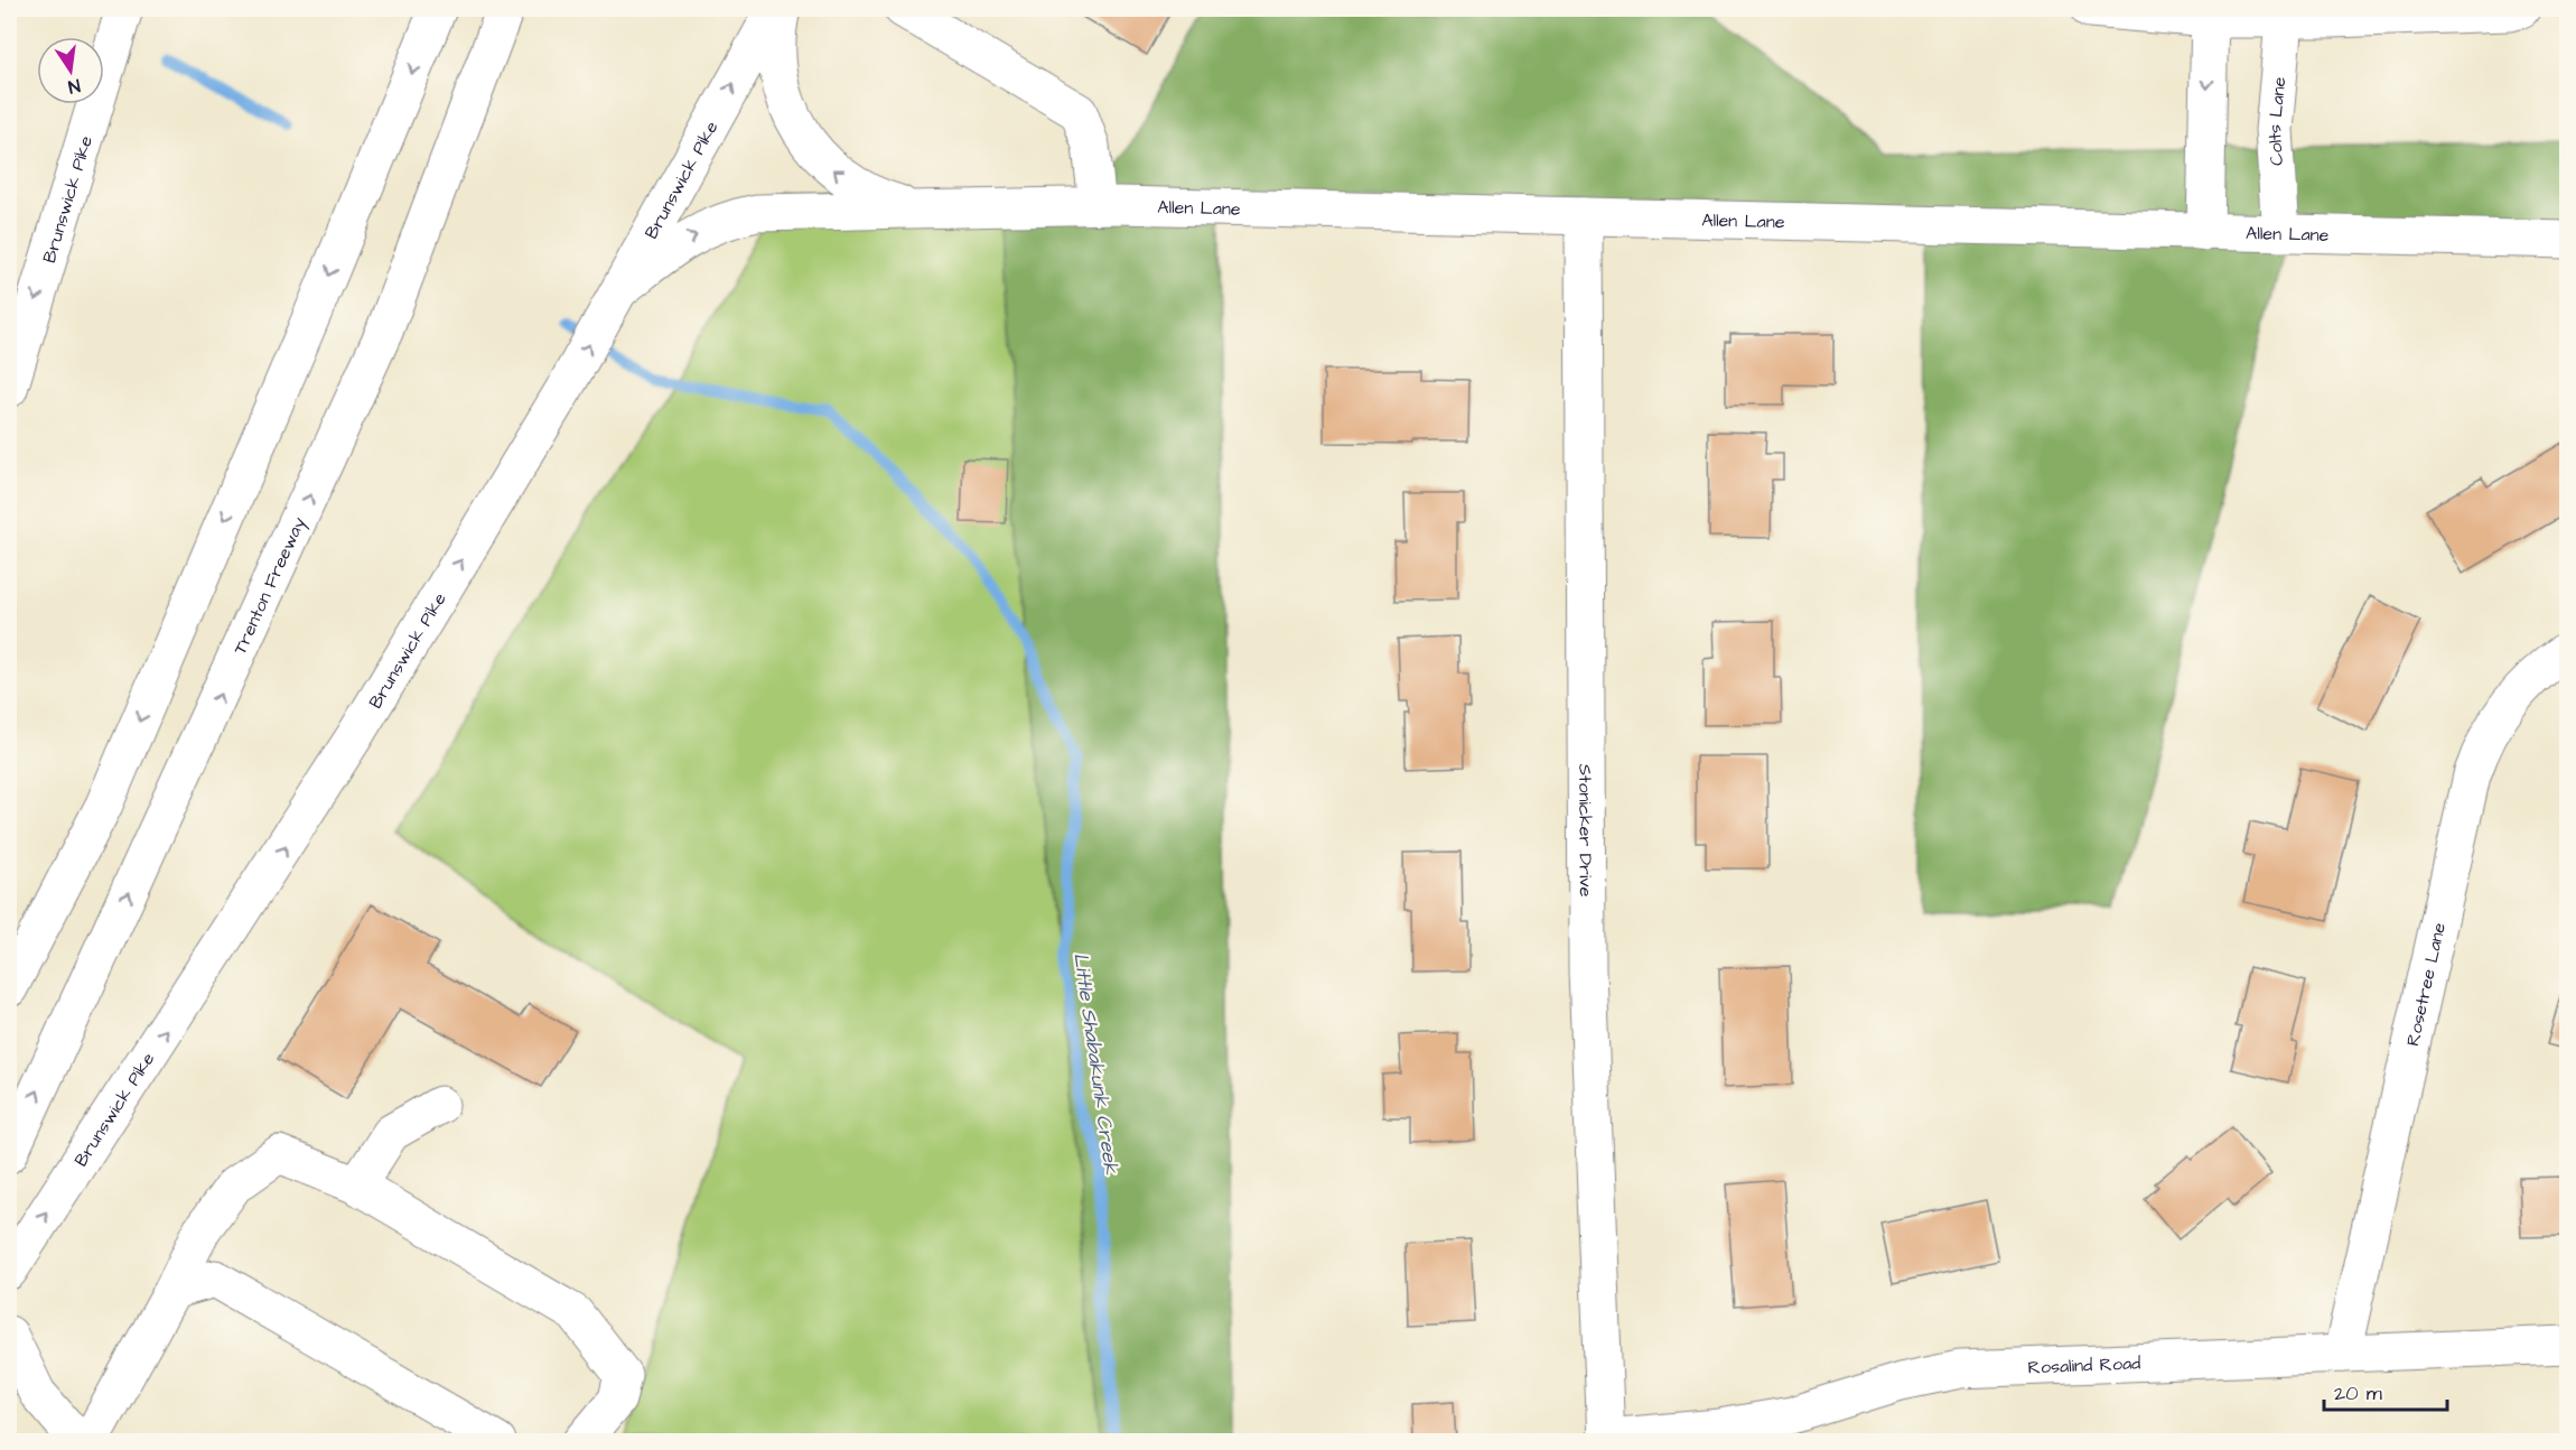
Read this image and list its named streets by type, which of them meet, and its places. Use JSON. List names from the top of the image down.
{
  "streets": {
    "main road": [
      "Colts Lane",
      "Brunswick Pike",
      "Allen Lane",
      "Trenton Freeway",
      "Stonicker Drive",
      "Rosetree Lane",
      "Rosalind Road"
    ]
  },
  "crossings": [
    ["Colts Lane", "Allen Lane"],
    ["Brunswick Pike", "Allen Lane"],
    ["Allen Lane", "Stonicker Drive"],
    ["Stonicker Drive", "Rosalind Road"],
    ["Rosetree Lane", "Rosalind Road"]
  ],
  "water": ["Little Shabakunk Creek"],
  "scale_bar": "20 m",
  "north": "bottom"
}
